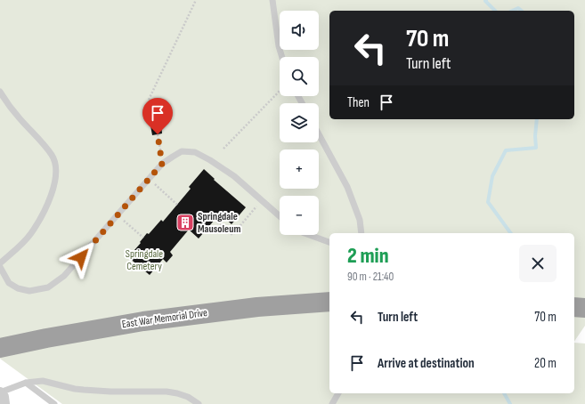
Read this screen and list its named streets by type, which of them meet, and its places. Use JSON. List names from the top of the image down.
{
  "streets": {
    "highway": ["East War Memorial Drive"]
  },
  "parks": ["Springdale Cemetery"],
  "places": {
    "building": ["Springdale Mausoleum"]
  },
  "page": {
    "map_buttons": ["+", "−"],
    "turn": ["70 m", "Turn left"],
    "then": "Then",
    "heading": ["2 min", "90 m · 21:40"],
    "list": [
      {
        "name": "Turn left",
        "value": "70 m"
      },
      {
        "name": "Arrive at destination",
        "value": "20 m"
      }
    ]
  }
}
